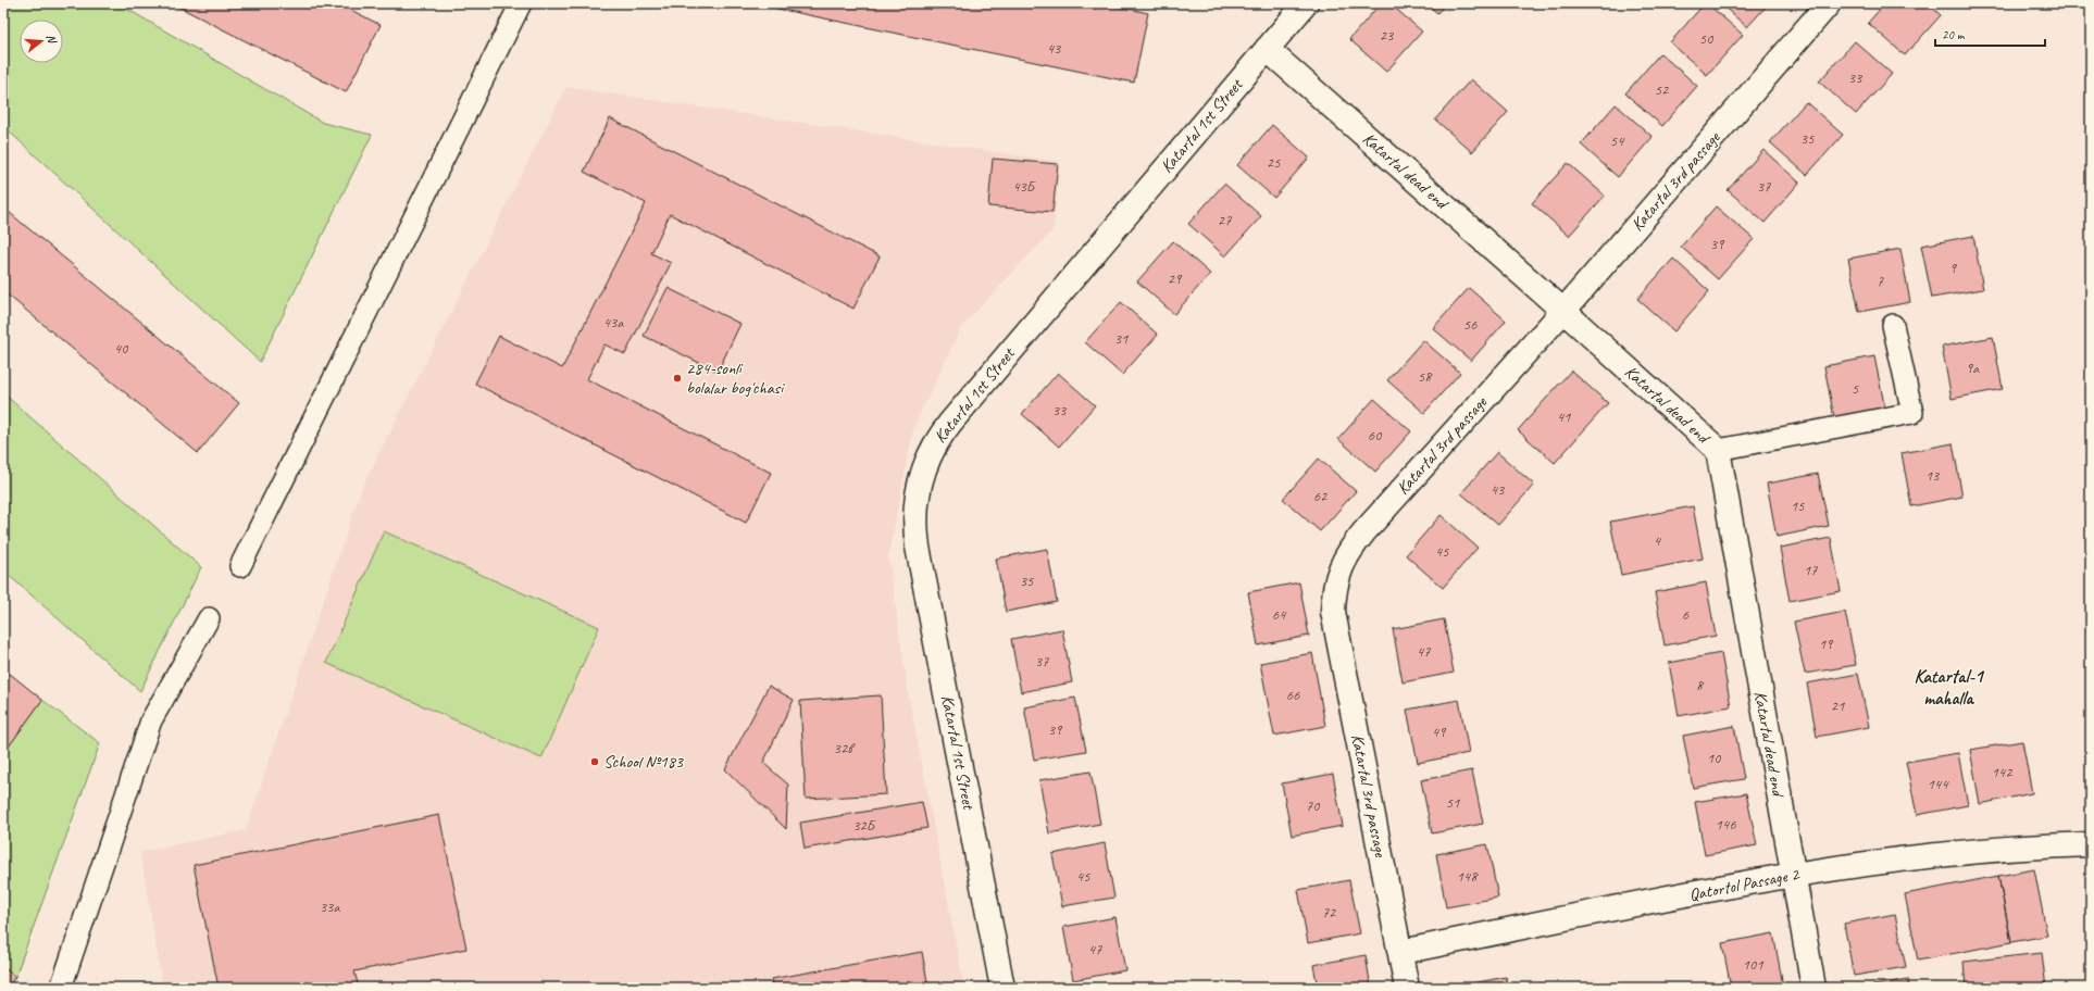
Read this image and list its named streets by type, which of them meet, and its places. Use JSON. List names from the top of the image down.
{
  "streets": {
    "street": [
      "Katartal 1st Street",
      "Katartal dead end",
      "Katartal 3rd passage",
      "Qatortol Passage 2"
    ]
  },
  "crossings": [
    ["Katartal 1st Street", "Katartal dead end"],
    ["Katartal dead end", "Katartal 3rd passage"],
    ["Katartal dead end", "Qatortol Passage 2"],
    ["Katartal 3rd passage", "Qatortol Passage 2"]
  ],
  "districts": ["Katartal-1 mahalla"],
  "places": ["284-sonli bolalar bog'chasi", "School №183"],
  "house_numbers": [
    "23",
    "50",
    "43",
    "33",
    "52",
    "35",
    "54",
    "25",
    "43Б",
    "37",
    "27",
    "39",
    "9",
    "29",
    "7",
    "43a",
    "56",
    "31",
    "40",
    "9а",
    "58",
    "5",
    "33",
    "41",
    "60",
    "13",
    "43",
    "62",
    "15",
    "4",
    "45",
    "17",
    "35",
    "64",
    "6",
    "19",
    "47",
    "37",
    "8",
    "66",
    "21",
    "39",
    "49",
    "32в",
    "10",
    "142",
    "144",
    "51",
    "70",
    "146",
    "32Б",
    "45",
    "148",
    "33a",
    "72",
    "47",
    "101"
  ],
  "scale_bar": "20 m",
  "north": "right"
}
